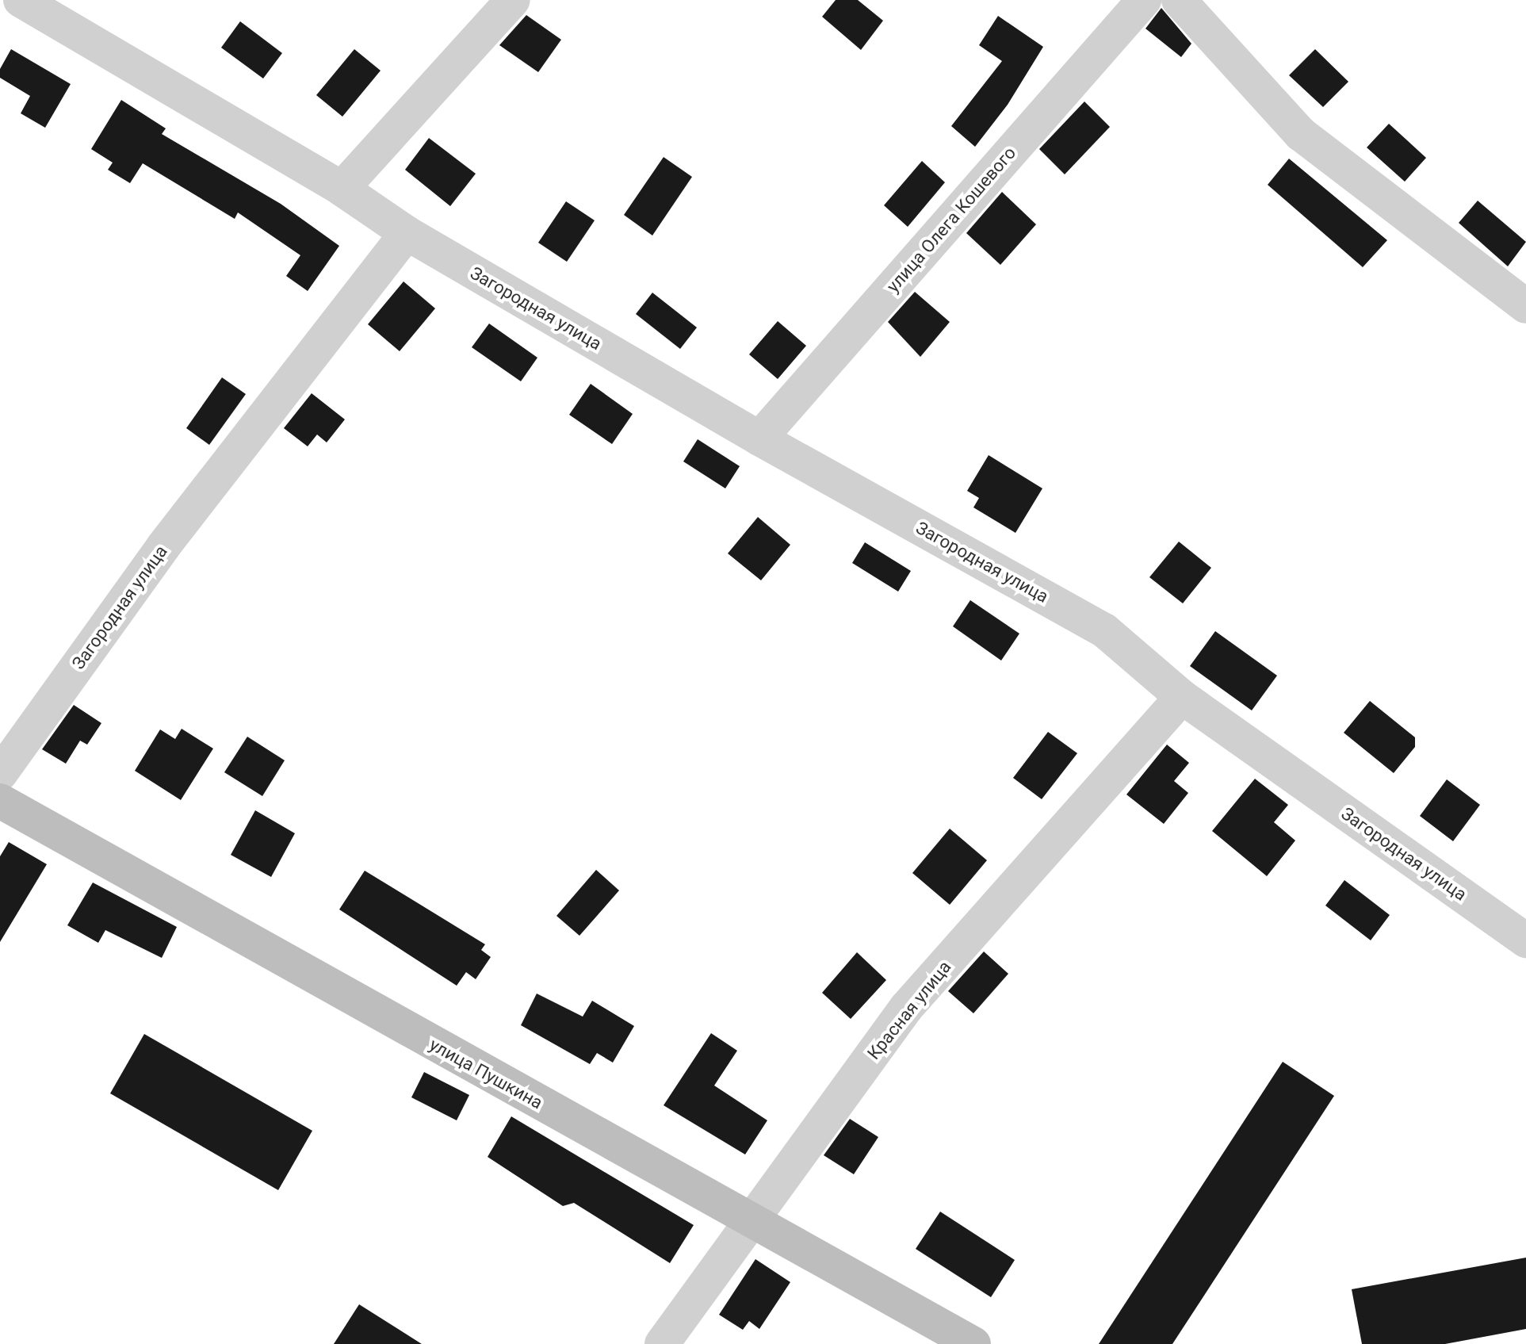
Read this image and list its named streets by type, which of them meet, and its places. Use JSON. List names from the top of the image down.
{
  "streets": {
    "main road": ["улица Пушкина"],
    "street": ["улица Олега Кошевого", "Загородная улица", "Красная улица"]
  },
  "crossings": [
    ["улица Олега Кошевого", "Загородная улица"],
    ["Загородная улица", "Красная улица"],
    ["Красная улица", "улица Пушкина"]
  ]
}
